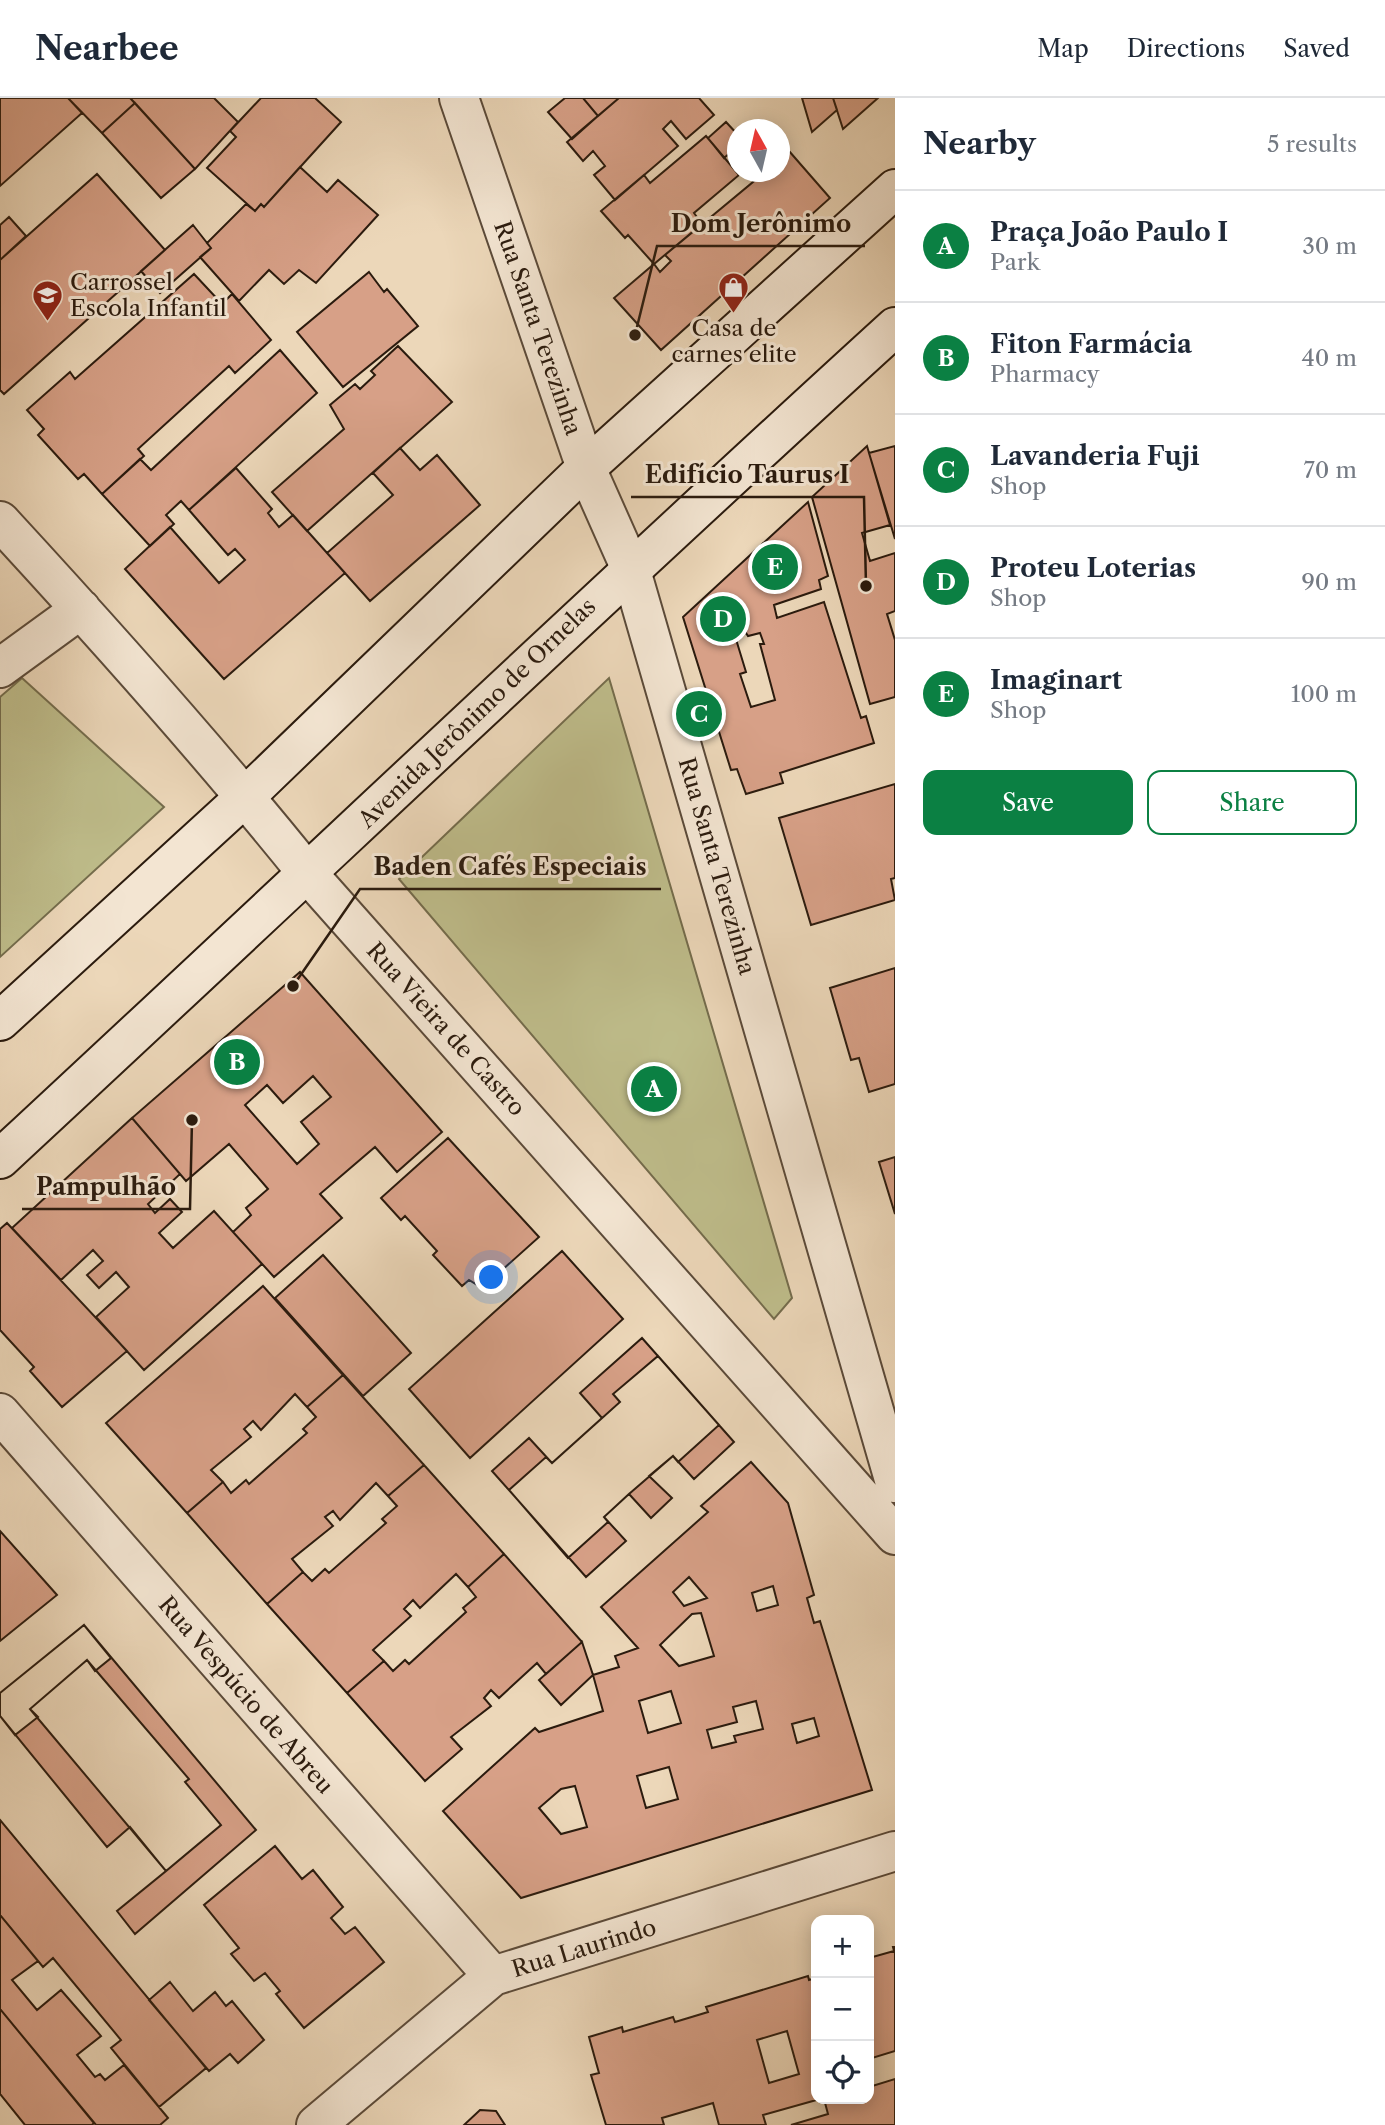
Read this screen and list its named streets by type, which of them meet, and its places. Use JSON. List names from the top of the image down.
{
  "streets": {
    "street": [
      "Rua Santa Terezinha",
      "Avenida Jerônimo de Ornelas",
      "Rua Vieira de Castro",
      "Rua Vespúcio de Abreu",
      "Rua Laurindo"
    ]
  },
  "crossings": [
    ["Rua Santa Terezinha", "Avenida Jerônimo de Ornelas"],
    ["Avenida Jerônimo de Ornelas", "Rua Vieira de Castro"],
    ["Rua Vespúcio de Abreu", "Rua Laurindo"]
  ],
  "places": {
    "shop": ["Casa de carnes elite"],
    "school or university": ["Carrossel Escola Infantil"],
    "other": [
      "Dom Jerônimo",
      "Edifício Taurus I",
      "Baden Cafés Especiais",
      "Pampulhão"
    ]
  },
  "north": "top",
  "page": {
    "header": "Nearbee",
    "nav": ["Map", "Directions", "Saved"],
    "heading": ["Nearby", "5 results"],
    "list": [
      {
        "mark": "A",
        "name": "Praça João Paulo I",
        "note": "Park",
        "value": "30 m"
      },
      {
        "mark": "B",
        "name": "Fiton Farmácia",
        "note": "Pharmacy",
        "value": "40 m"
      },
      {
        "mark": "C",
        "name": "Lavanderia Fuji",
        "note": "Shop",
        "value": "70 m"
      },
      {
        "mark": "D",
        "name": "Proteu Loterias",
        "note": "Shop",
        "value": "90 m"
      },
      {
        "mark": "E",
        "name": "Imaginart",
        "note": "Shop",
        "value": "100 m"
      }
    ],
    "pins": [
      "E",
      "D",
      "C",
      "B",
      "A"
    ],
    "buttons": ["Save", "Share"],
    "map_buttons": ["+", "−"]
  }
}
